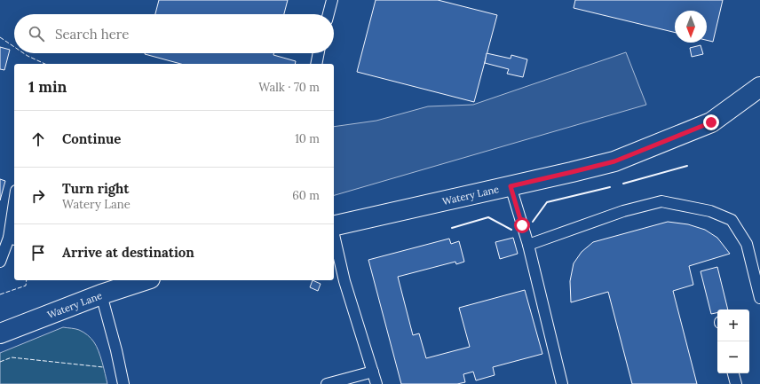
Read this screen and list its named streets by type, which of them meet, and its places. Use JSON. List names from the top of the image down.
{
  "streets": {
    "main road": ["Watery Lane"]
  },
  "north": "bottom",
  "page": {
    "search": "Search here",
    "heading": ["1 min", "Walk · 70 m"],
    "list": [
      ["Continue", "10 m"],
      ["Turn right", "Watery Lane", "60 m"],
      "Arrive at destination"
    ],
    "map_buttons": ["+", "−"]
  }
}
